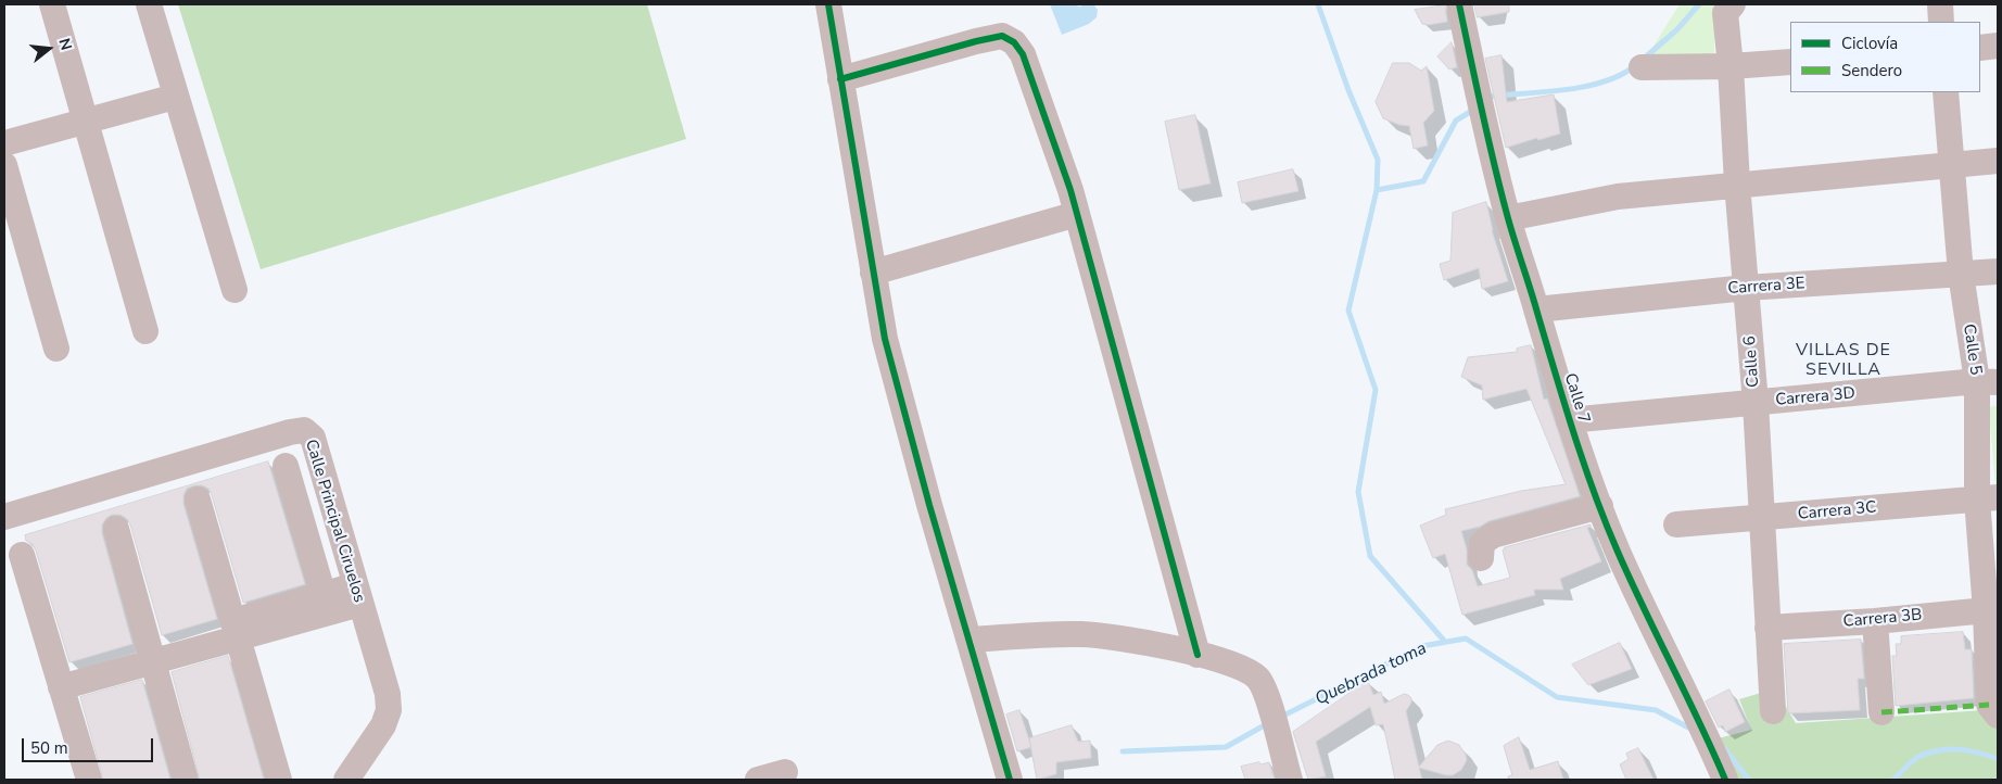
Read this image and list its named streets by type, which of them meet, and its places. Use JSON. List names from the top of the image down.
{
  "streets": {
    "street": [
      "Carrera 3E",
      "Calle 5",
      "Calle 6",
      "Carrera 3D",
      "Calle 7",
      "Carrera 3C",
      "Calle Principal Ciruelos",
      "Carrera 3B"
    ]
  },
  "crossings": [
    ["Carrera 3E", "Calle 5"],
    ["Carrera 3E", "Calle 6"],
    ["Carrera 3E", "Calle 7"],
    ["Calle 5", "Carrera 3D"],
    ["Calle 5", "Carrera 3C"],
    ["Calle 5", "Carrera 3B"],
    ["Calle 6", "Carrera 3D"],
    ["Calle 6", "Carrera 3C"],
    ["Calle 6", "Carrera 3B"],
    ["Carrera 3D", "Calle 7"]
  ],
  "districts": ["VILLAS DE SEVILLA"],
  "water": ["Quebrada toma"],
  "legend": ["Ciclovía", "Sendero"],
  "scale_bar": "50 m",
  "north": "right"
}
